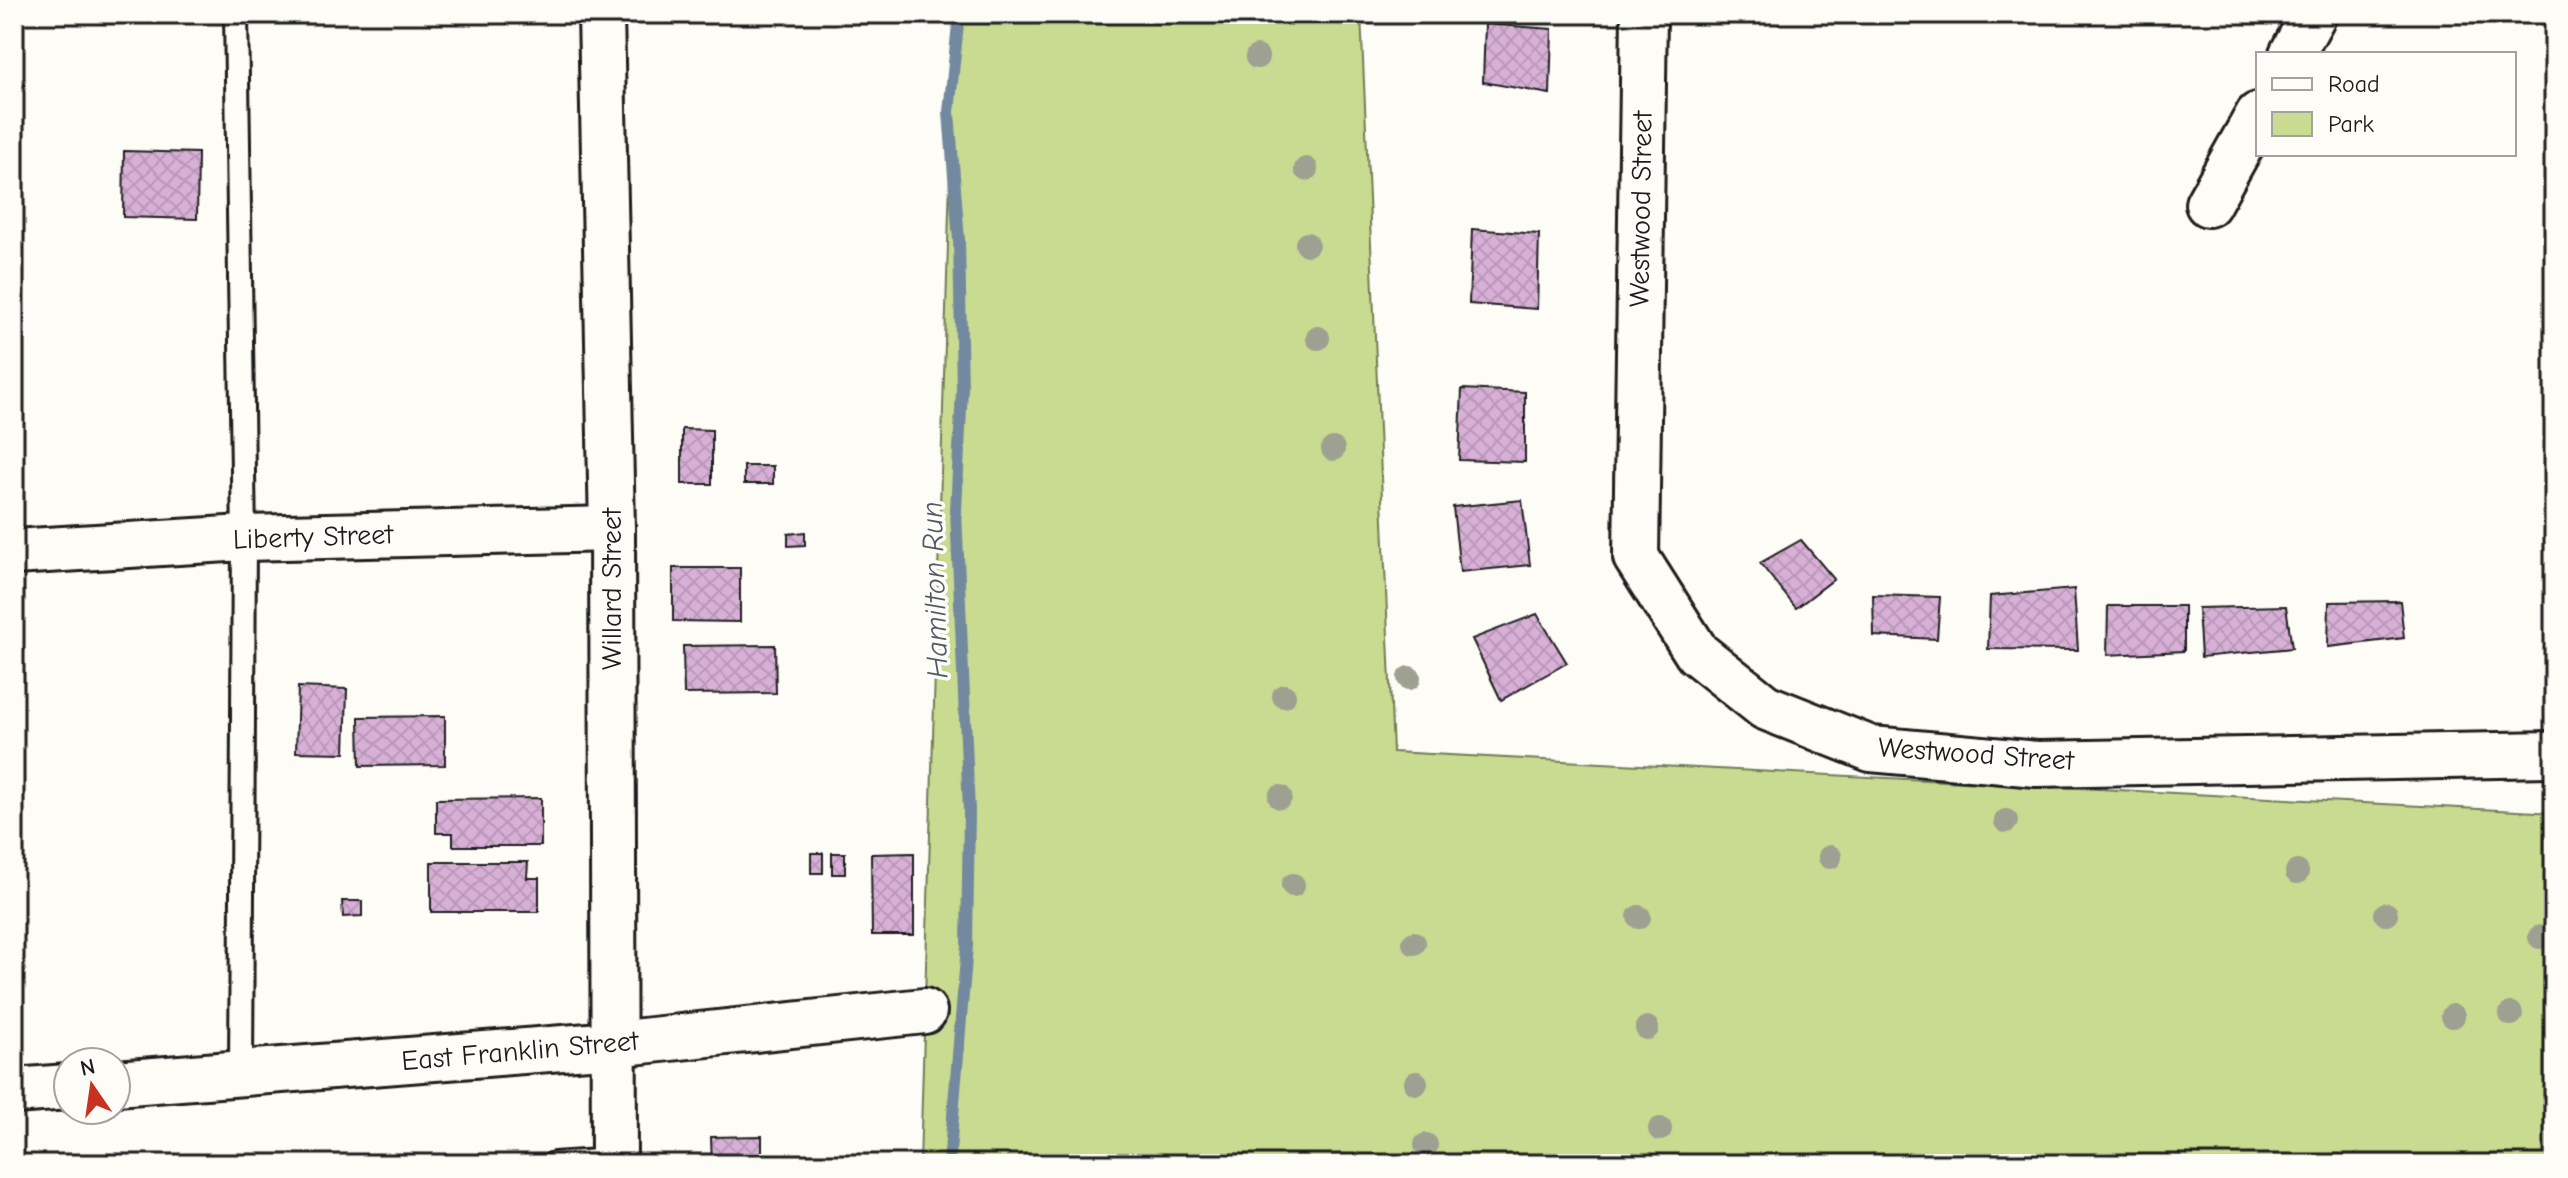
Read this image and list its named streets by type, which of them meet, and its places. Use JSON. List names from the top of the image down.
{
  "streets": {
    "street": [
      "Westwood Street",
      "Liberty Street",
      "Willard Street",
      "East Franklin Street"
    ]
  },
  "crossings": [
    ["Liberty Street", "Willard Street"],
    ["Willard Street", "East Franklin Street"]
  ],
  "water": ["Hamilton Run"],
  "legend": ["Road", "Park"],
  "north": "top"
}
